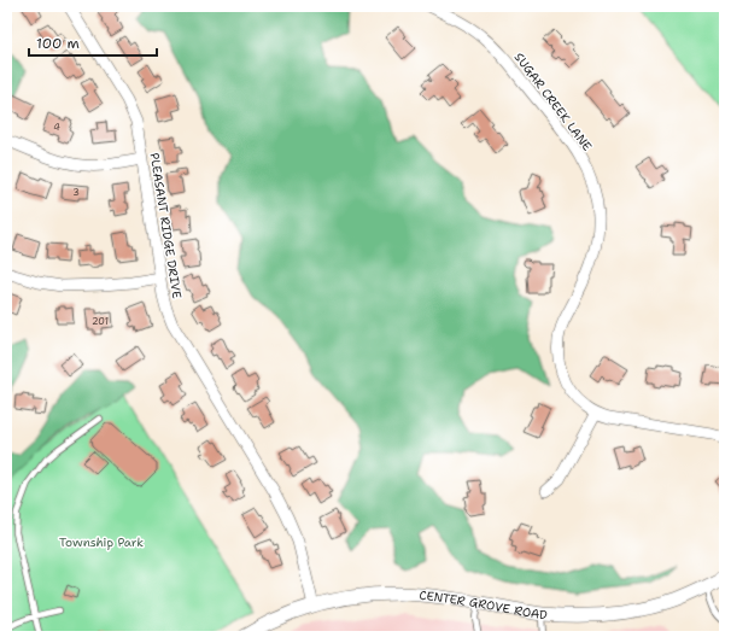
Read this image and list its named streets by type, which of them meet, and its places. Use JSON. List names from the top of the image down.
{
  "streets": {
    "street": ["SUGAR CREEK LANE", "PLEASANT RIDGE DRIVE", "CENTER GROVE ROAD"]
  },
  "crossings": [
    ["PLEASANT RIDGE DRIVE", "CENTER GROVE ROAD"]
  ],
  "parks": ["Township Park"],
  "house_numbers": ["4", "3", "201"],
  "scale_bar": "100 m"
}
